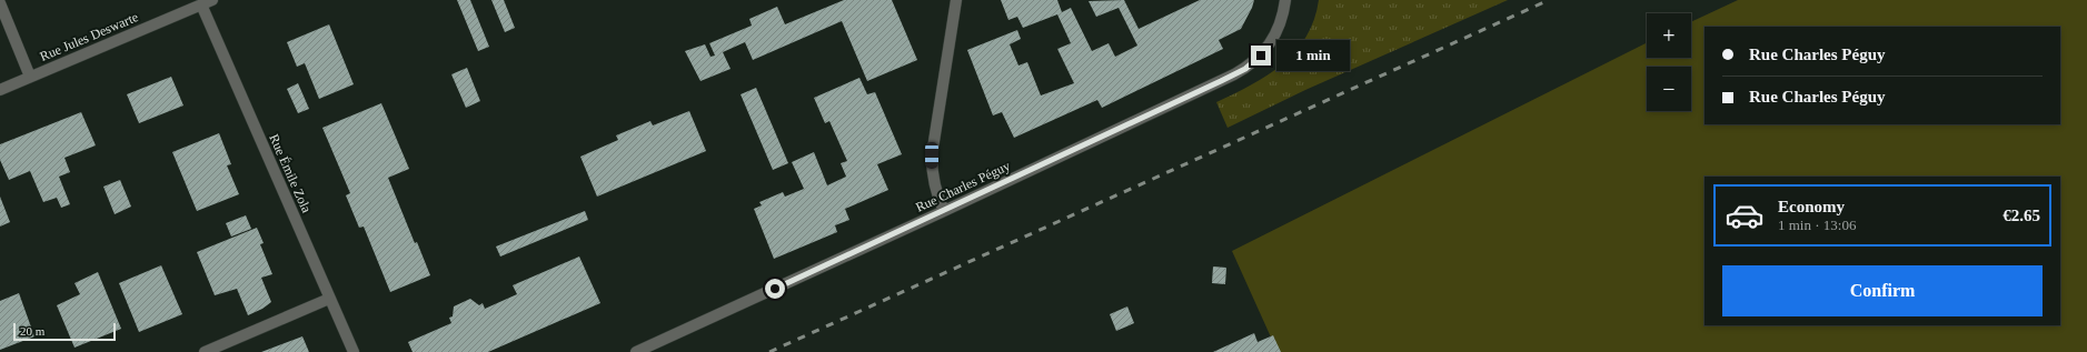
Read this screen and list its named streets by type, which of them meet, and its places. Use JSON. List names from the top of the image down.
{
  "streets": {
    "street": ["Rue Jules Deswarte", "Rue Émile Zola", "Rue Charles Péguy"]
  },
  "crossings": [
    ["Rue Jules Deswarte", "Rue Émile Zola"]
  ],
  "scale_bar": "20 m",
  "page": {
    "map_buttons": ["+", "−"],
    "banner": ["Rue Charles Péguy", "Rue Charles Péguy"],
    "bubble": "1 min",
    "list": [
      {
        "name": "Economy",
        "note": "1 min · 13:06",
        "value": "€2.65"
      }
    ],
    "buttons": "Confirm",
    "scale": "20 m"
  }
}
